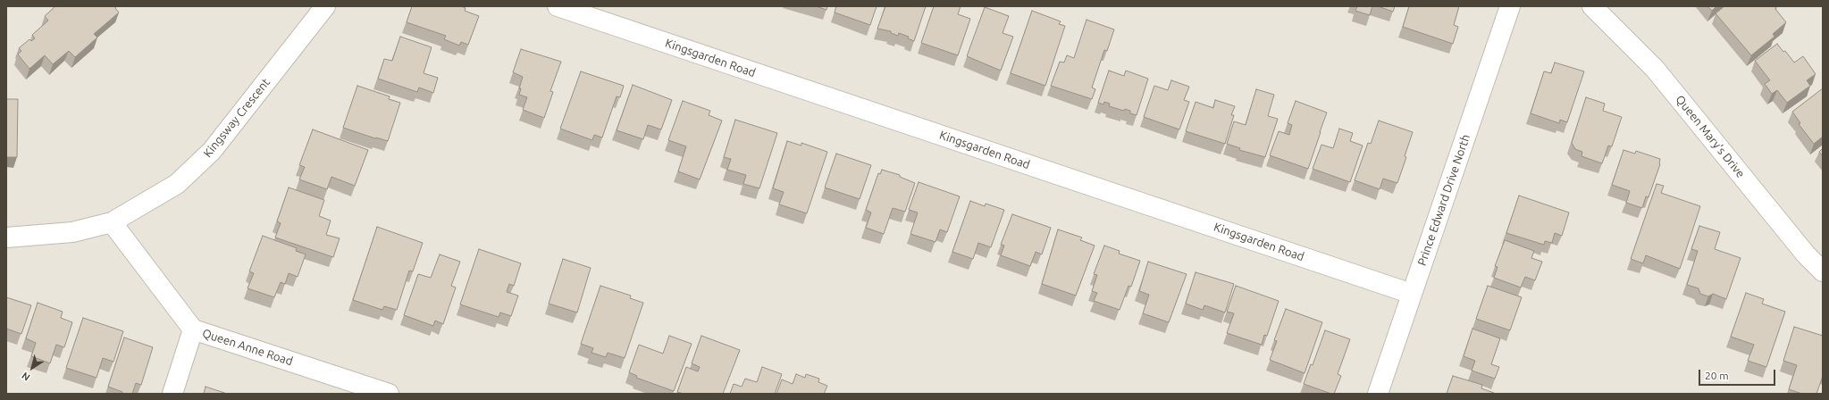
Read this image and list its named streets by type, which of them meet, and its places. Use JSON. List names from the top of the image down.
{
  "streets": {
    "street": [
      "Kingsgarden Road",
      "Kingsway Crescent",
      "Queen Mary's Drive",
      "Prince Edward Drive North",
      "Queen Anne Road"
    ]
  },
  "crossings": [
    ["Kingsgarden Road", "Prince Edward Drive North"],
    ["Kingsway Crescent", "Queen Anne Road"]
  ],
  "scale_bar": "20 m",
  "north": "bottom left"
}
